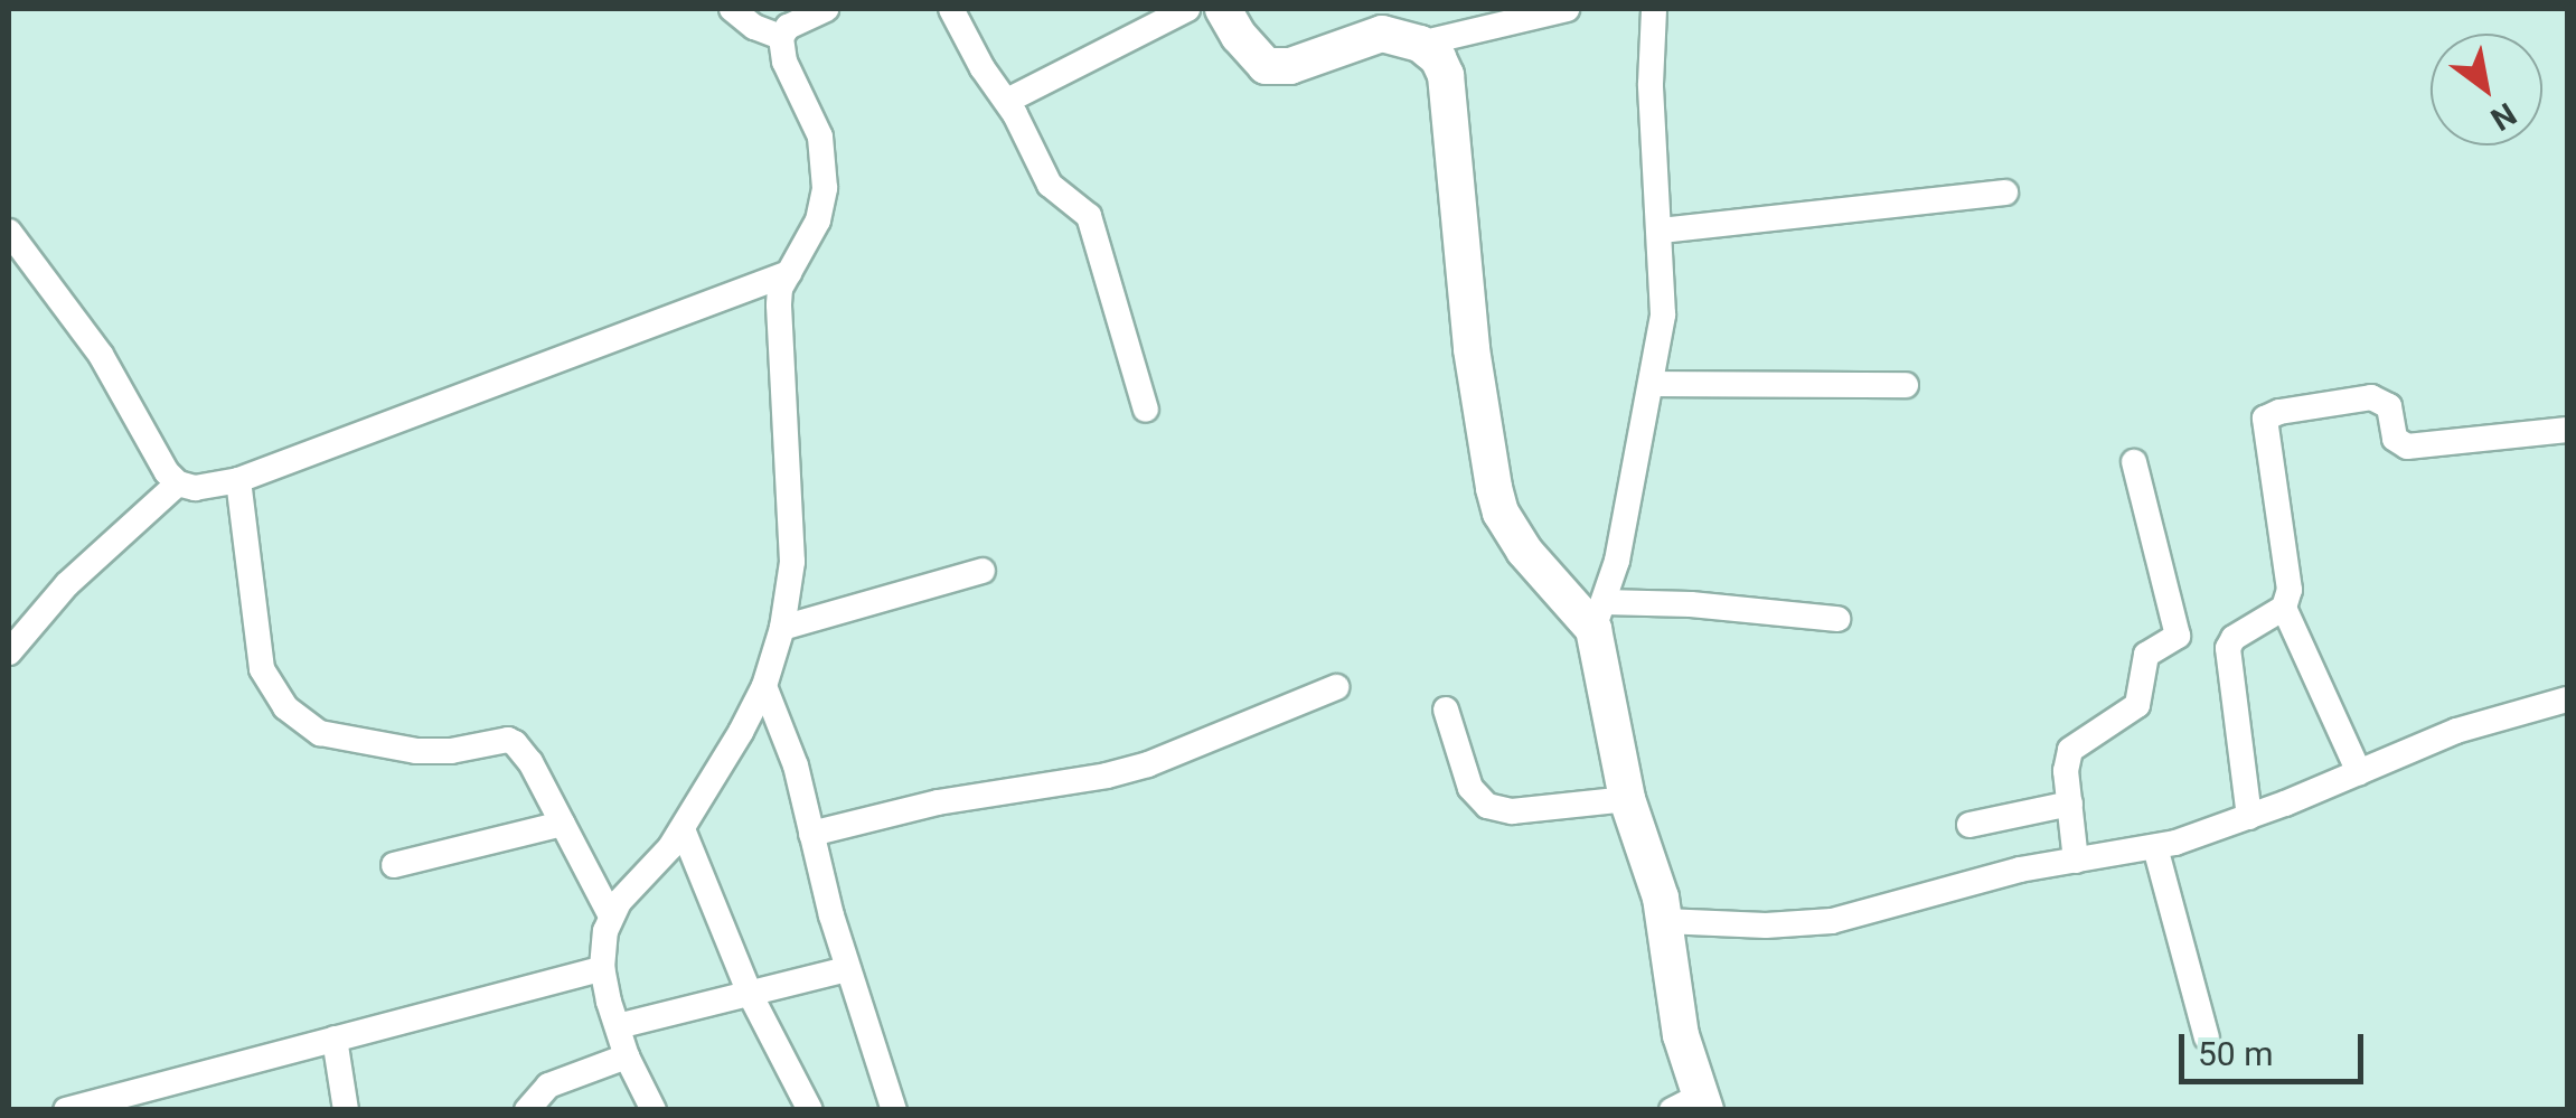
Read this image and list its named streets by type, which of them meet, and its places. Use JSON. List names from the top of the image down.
{
  "scale_bar": "50 m",
  "north": "bottom right"
}
